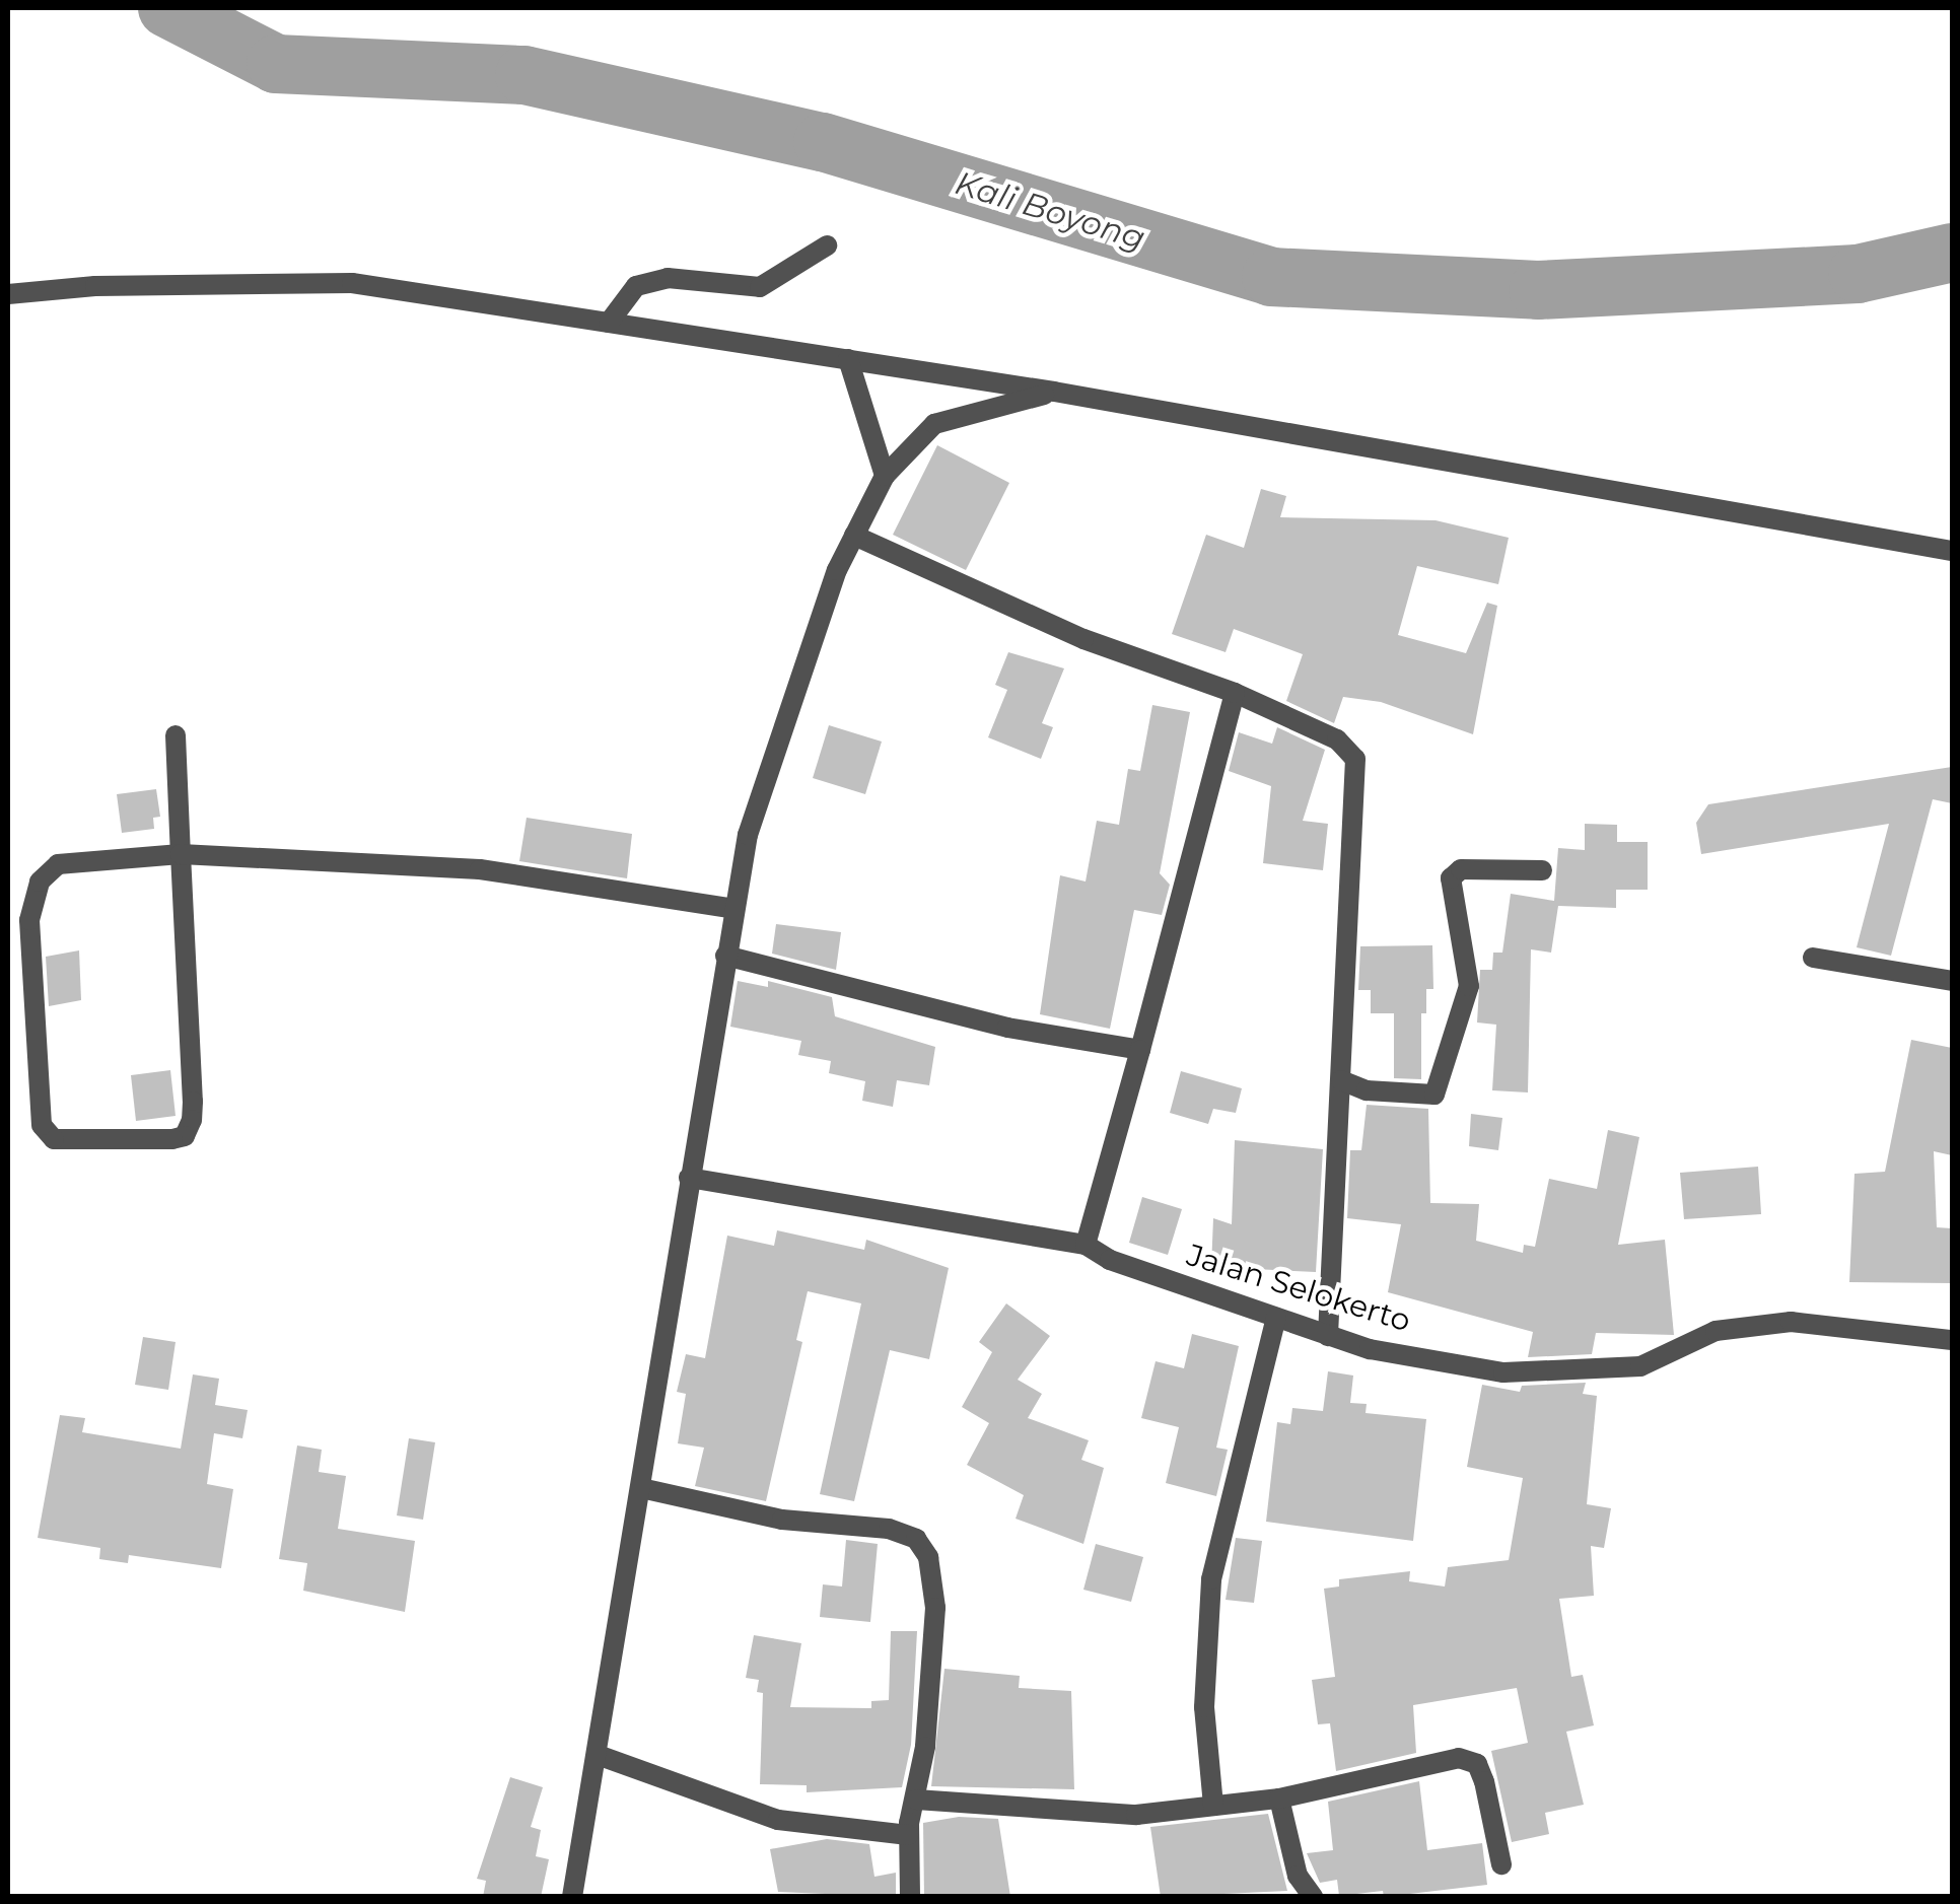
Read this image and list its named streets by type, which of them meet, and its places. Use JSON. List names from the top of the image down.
{
  "streets": {
    "street": ["Jalan Selokerto"]
  },
  "water": ["Kali Boyong"]
}
